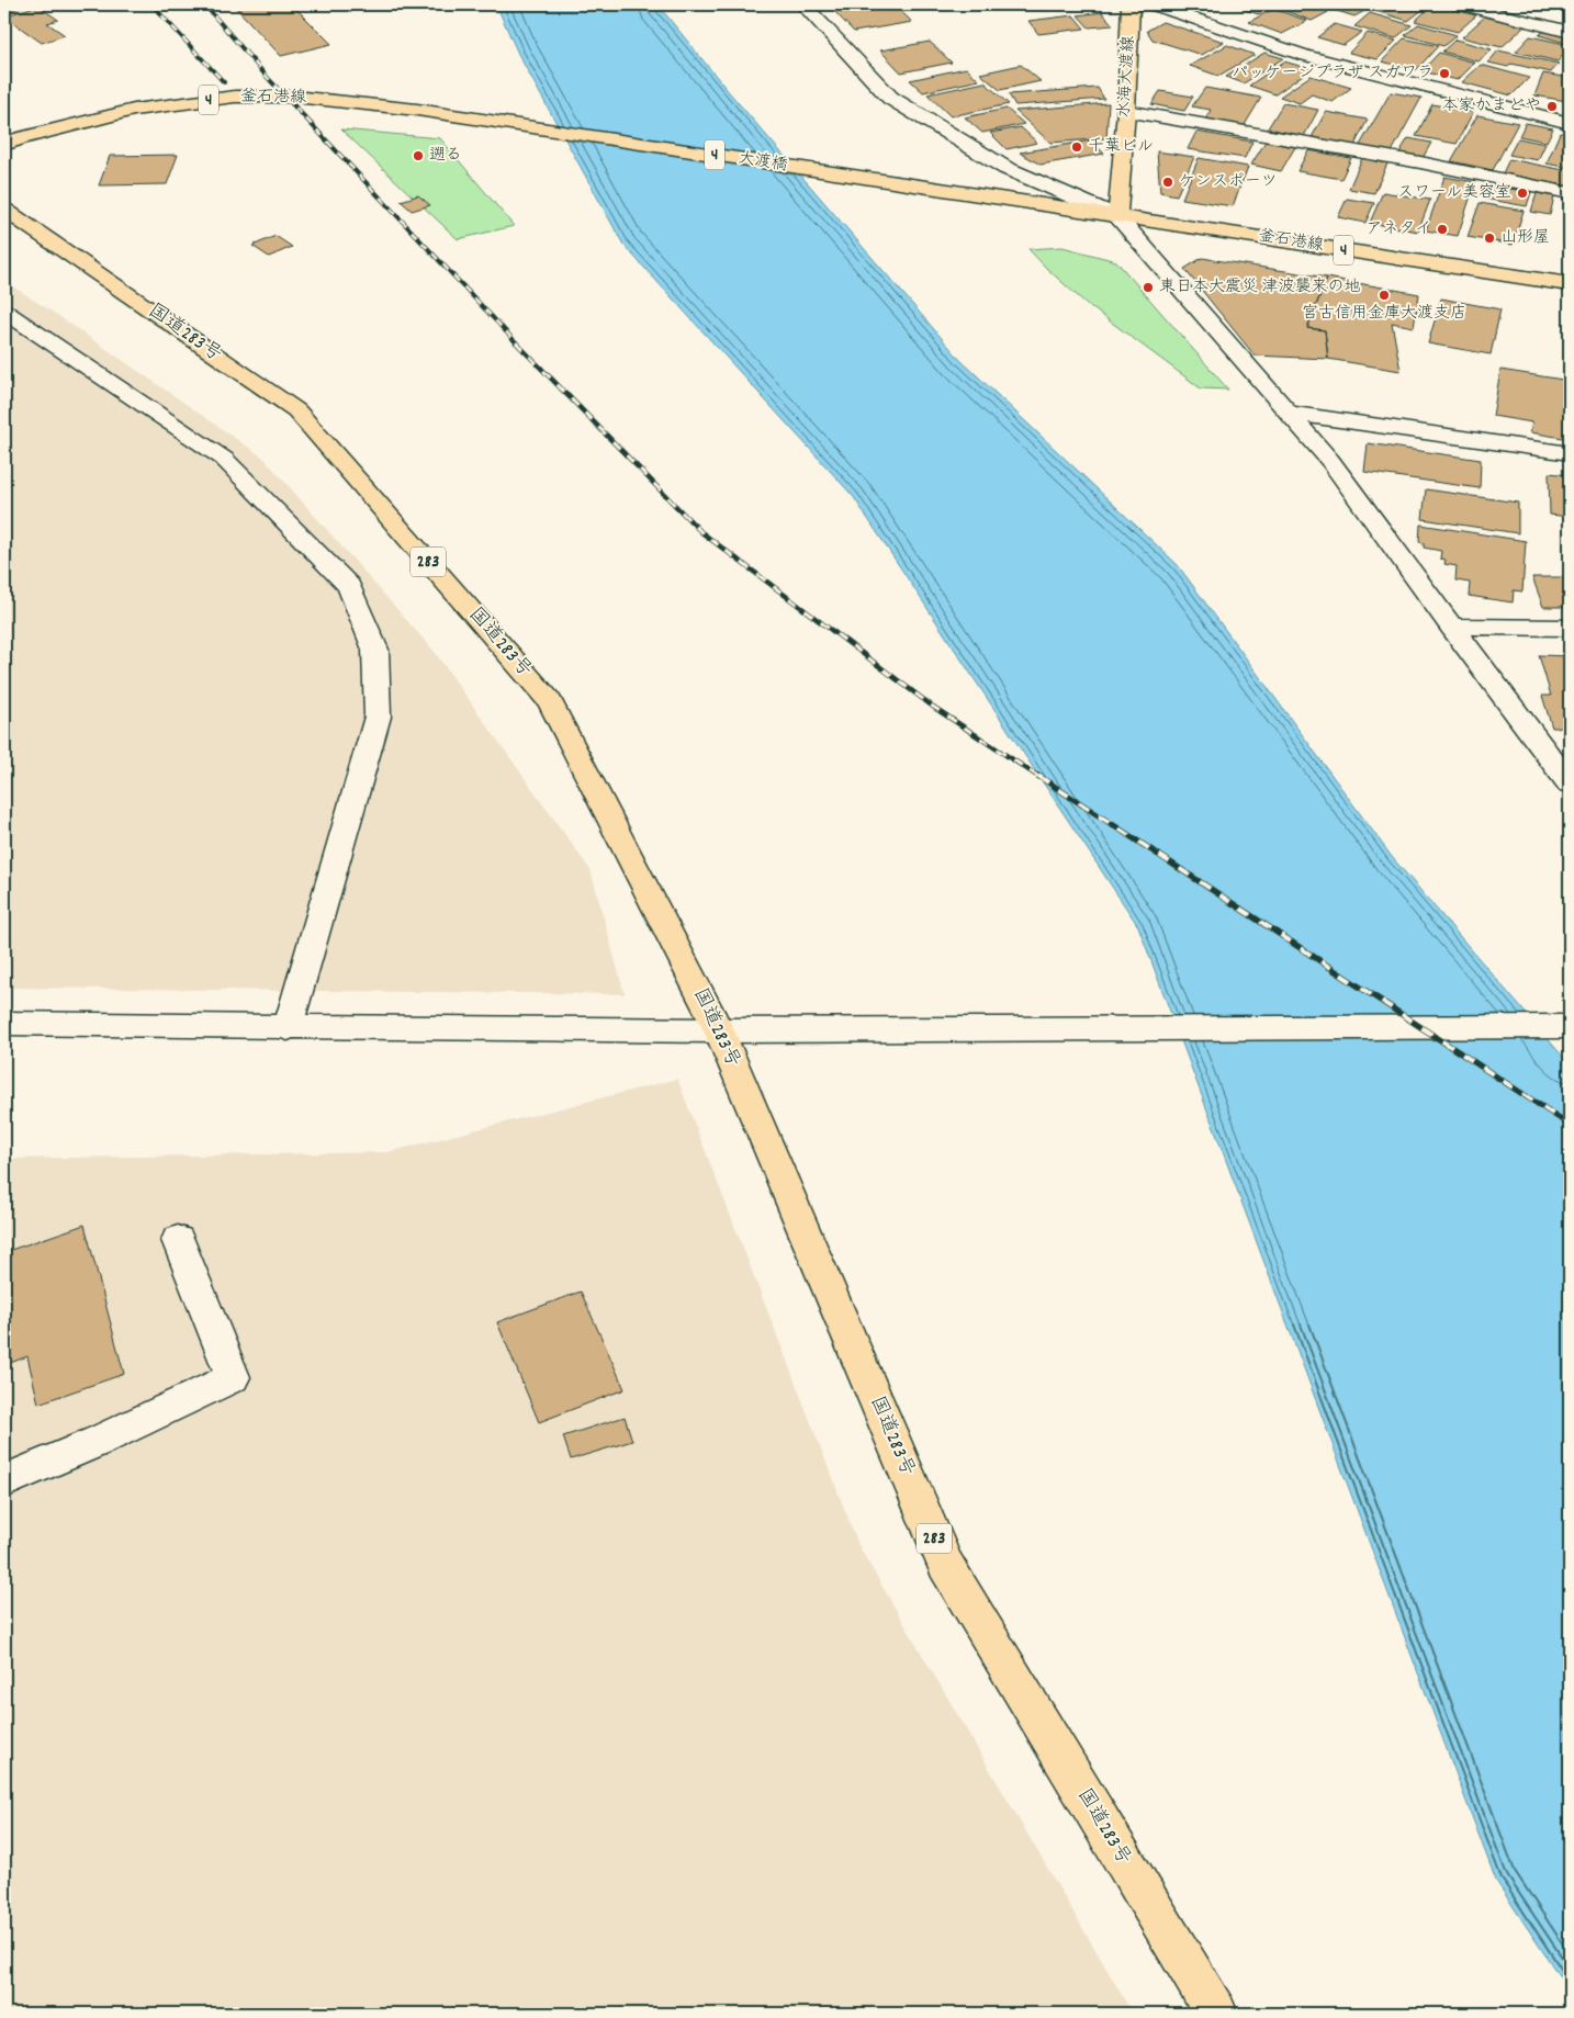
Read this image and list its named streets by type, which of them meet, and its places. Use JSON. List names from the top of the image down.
{
  "streets": {
    "main road": [
      "水海大渡線",
      "釜石港線",
      "4",
      "大渡橋",
      "国道283号",
      "283"
    ]
  },
  "crossings": [
    ["水海大渡線", "釜石港線"],
    ["釜石港線", "大渡橋"]
  ],
  "places": [
    "パッケージプラザ スガワラ",
    "本家かまどや",
    "千葉ビル",
    "遡る",
    "ケンスポーツ",
    "スワール美容室",
    "アネタイ",
    "山形屋",
    "東日本大震災 津波襲来の地",
    "宮古信用金庫大渡支店"
  ]
}
